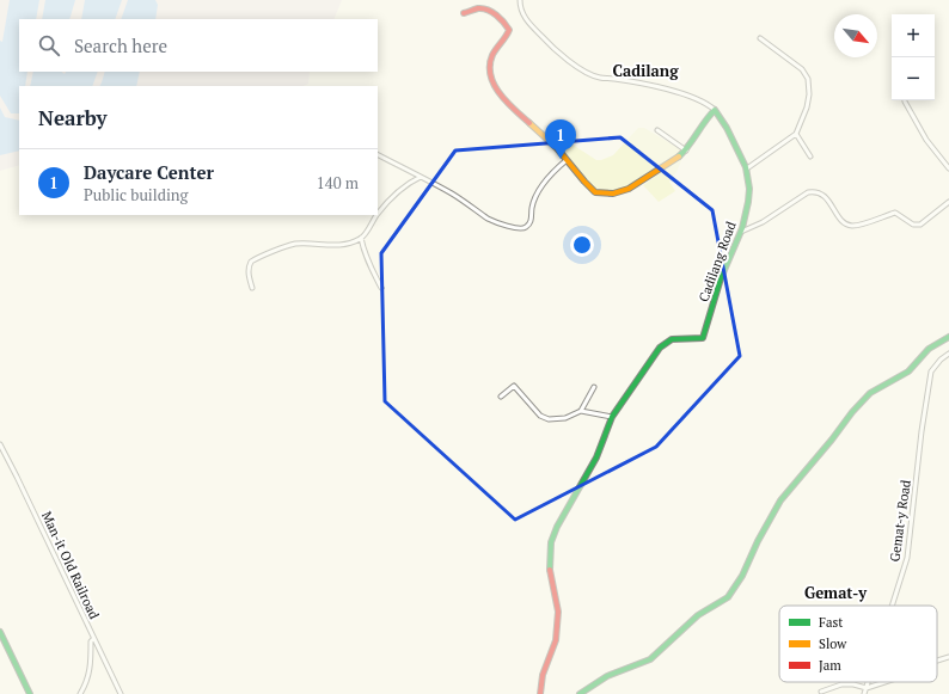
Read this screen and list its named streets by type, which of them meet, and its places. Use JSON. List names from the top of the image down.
{
  "streets": {
    "main road": ["Cadilang Road"],
    "street": ["Gemat-y Road", "Man-it Old Railroad"]
  },
  "districts": ["Cadilang", "Gemat-y"],
  "legend": ["Fast", "Slow", "Jam"],
  "north": "bottom right",
  "page": {
    "map_buttons": ["+", "−"],
    "search": "Search here",
    "heading": "Nearby",
    "pins": "1",
    "list": [
      {
        "mark": "1",
        "name": "Daycare Center",
        "note": "Public building",
        "value": "140 m"
      }
    ]
  }
}
